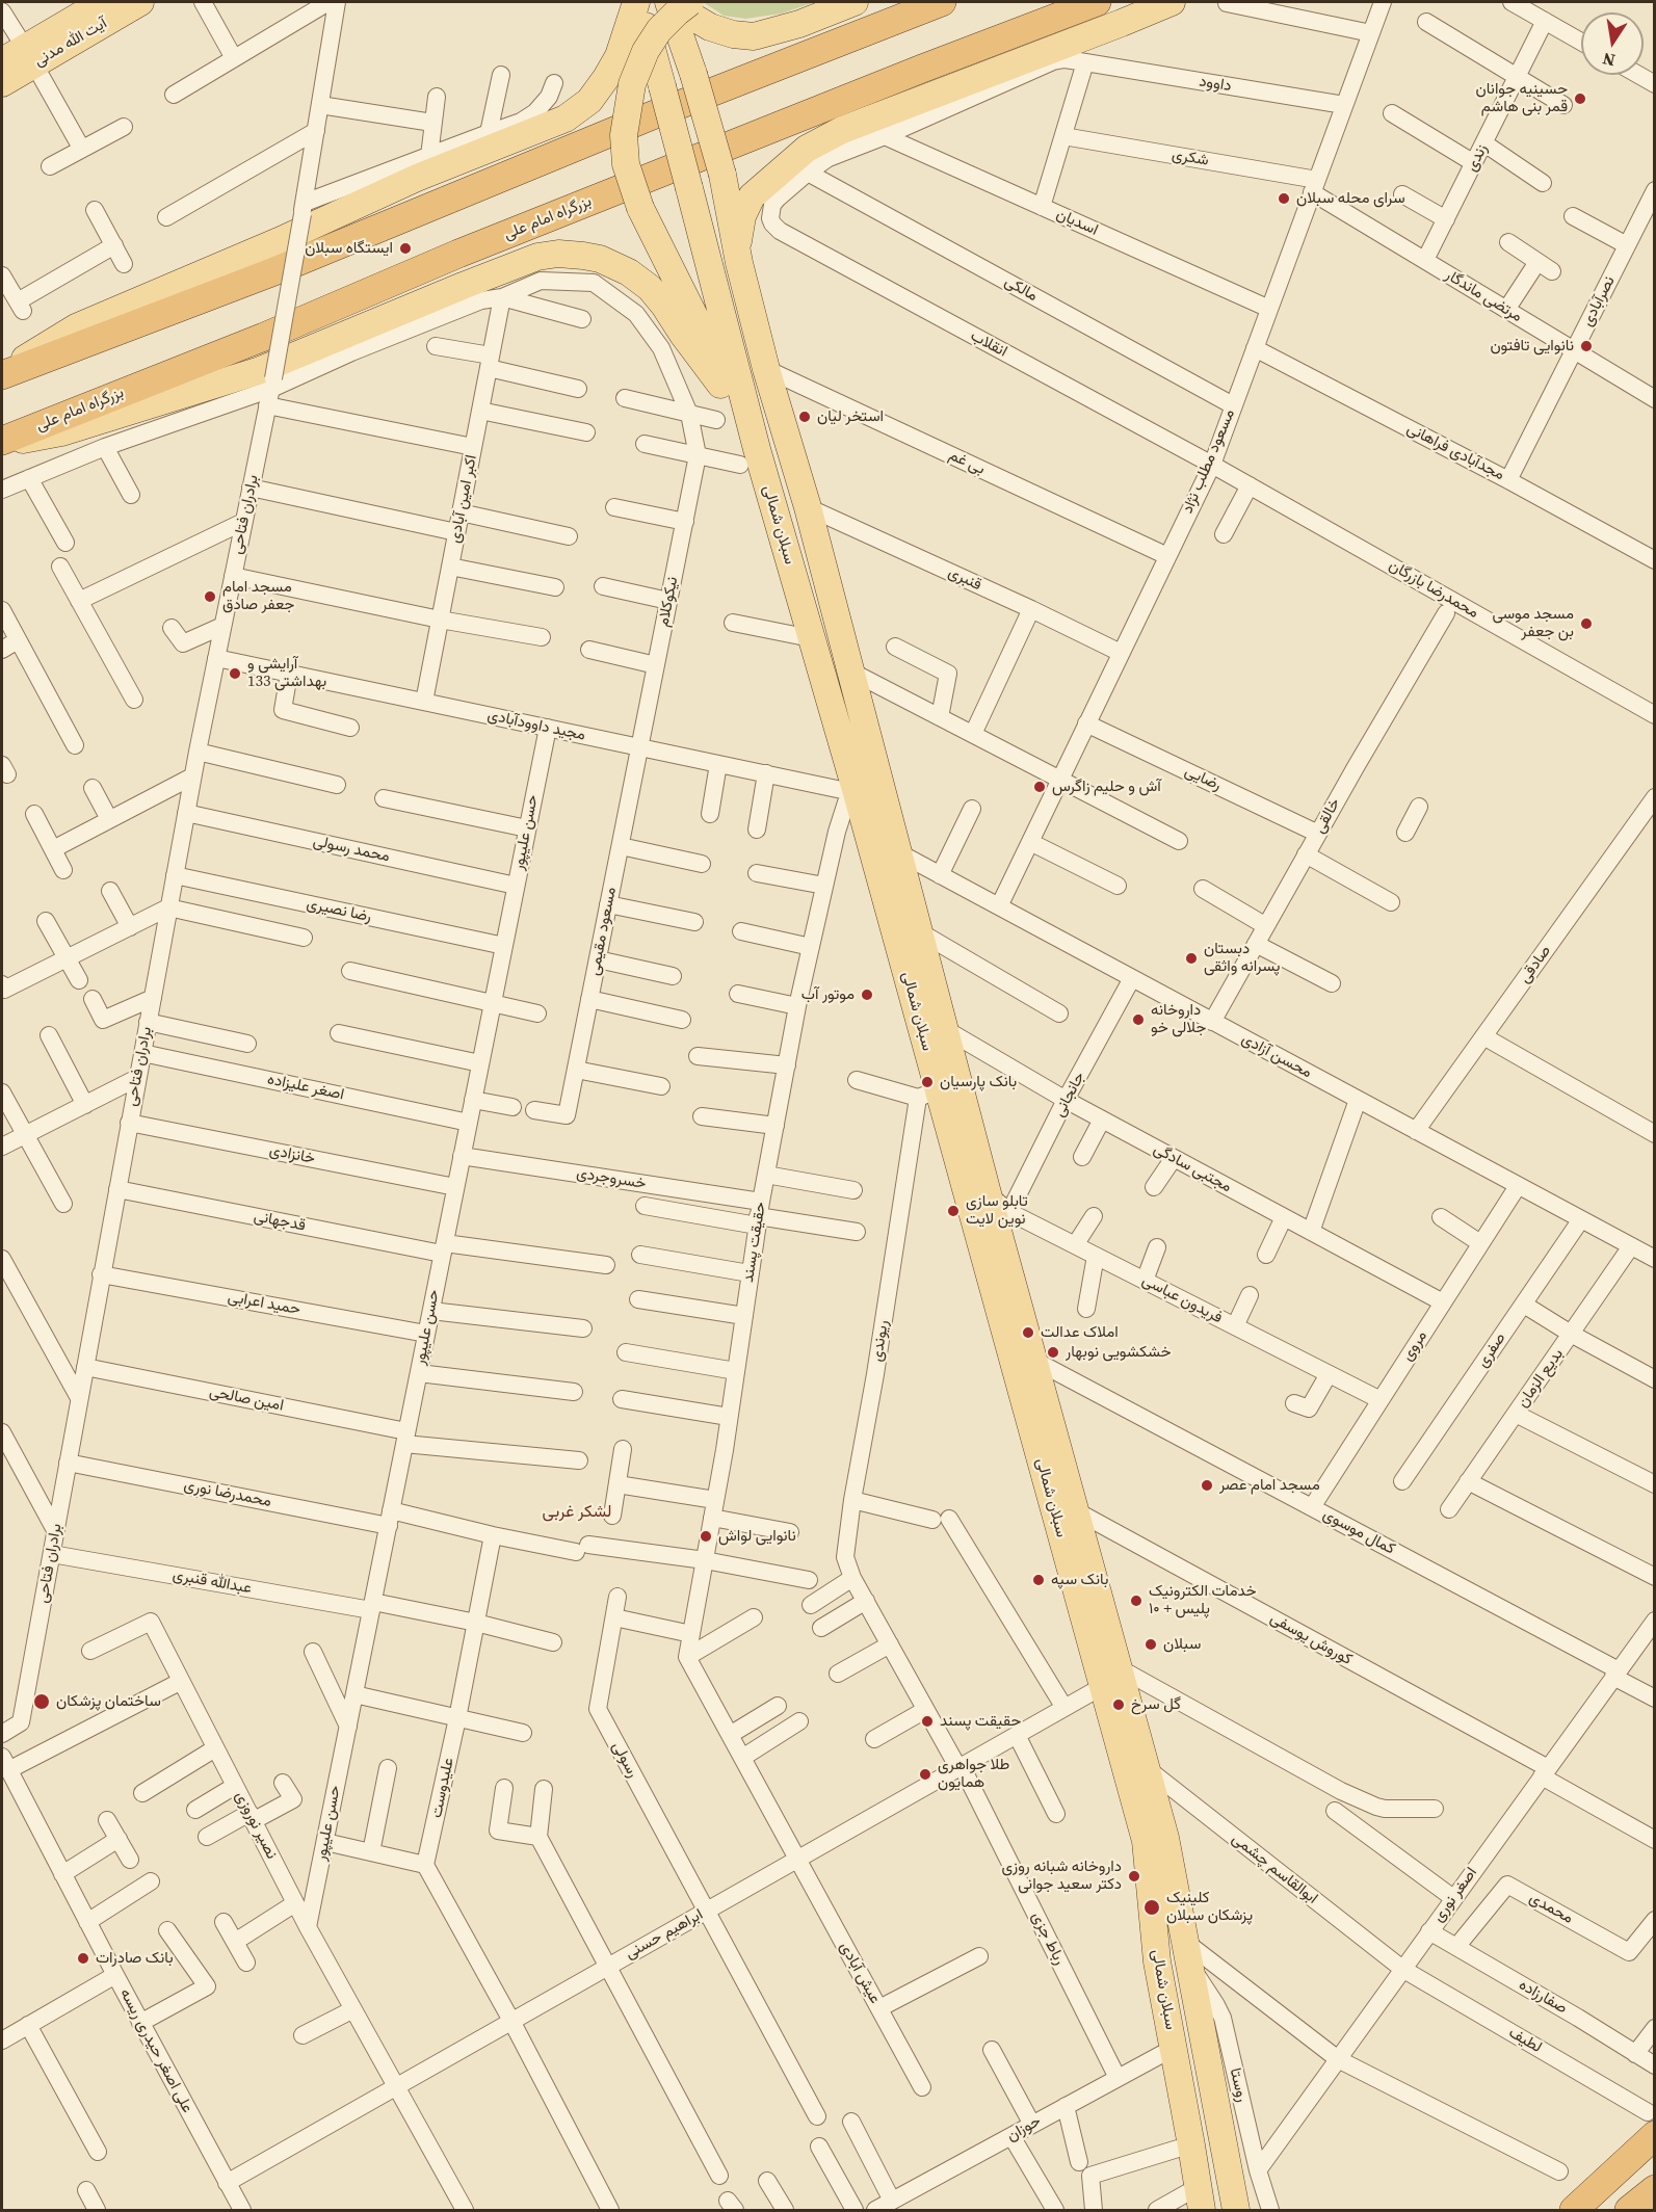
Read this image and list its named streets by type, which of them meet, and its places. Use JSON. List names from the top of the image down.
{
  "streets": {
    "highway": ["بزرگراه امام علی"],
    "main road": ["آیت الله مدنی", "سبلان شمالی"],
    "street": [
      "داوود",
      "شکری",
      "زندی",
      "اسدیان",
      "مالکی",
      "مرتضی ماندگار",
      "نصرآبادی",
      "انقلاب",
      "مجدآبادی فراهانی",
      "مسعود مطلب نژاد",
      "بی غم",
      "اکبر امین آبادی",
      "برادران فتاحی",
      "قنبری",
      "محمدرضا بازرگان",
      "نیکوکلام",
      "مجید داوودآبادی",
      "رضایی",
      "خالقی",
      "حسن علیپور",
      "محمد رسولی",
      "رضا نصیری",
      "مسعود مقیمی",
      "صادقی",
      "محسن آزادی",
      "اصغر علیزاده",
      "جانجانی",
      "خانزادی",
      "مجتبی سادگی",
      "خسروجردی",
      "قدجهانی",
      "حقیقت پسند",
      "فریدون عباسی",
      "حمید اعرابی",
      "ریوندی",
      "مروی",
      "صفری",
      "بدیع الزمان",
      "امین صالحی",
      "محمدرضا نوری",
      "کمال موسوی",
      "عبدالله قنبری",
      "کوروش یوسفی",
      "رسولی",
      "علیدوست",
      "نصیر نوروزی",
      "ابوالقاسم چشمی",
      "اصغر نوری",
      "محمدی",
      "ابراهیم حسنی",
      "رباط جزی",
      "عیش آبادی",
      "صفارزاده",
      "لطیف",
      "علی اصغر حیدری ریسه",
      "روستا",
      "حوزان"
    ]
  },
  "crossings": [
    ["داوود", "اسدیان"],
    ["داوود", "مالکی"],
    ["داوود", "انقلاب"],
    ["داوود", "مسعود مطلب نژاد"],
    ["شکری", "مرتضی ماندگار"],
    ["شکری", "مسعود مطلب نژاد"],
    ["زندی", "مرتضی ماندگار"],
    ["اسدیان", "مسعود مطلب نژاد"],
    ["مالکی", "مسعود مطلب نژاد"],
    ["مرتضی ماندگار", "نصرآبادی"],
    ["مرتضی ماندگار", "مسعود مطلب نژاد"],
    ["نصرآبادی", "مجدآبادی فراهانی"],
    ["انقلاب", "مسعود مطلب نژاد"],
    ["انقلاب", "محمدرضا بازرگان"],
    ["مجدآبادی فراهانی", "مسعود مطلب نژاد"],
    ["مسعود مطلب نژاد", "بی غم"],
    ["مسعود مطلب نژاد", "قنبری"],
    ["مسعود مطلب نژاد", "محمدرضا بازرگان"],
    ["مسعود مطلب نژاد", "رضایی"],
    ["مسعود مطلب نژاد", "محسن آزادی"],
    ["بی غم", "سبلان شمالی"],
    ["اکبر امین آبادی", "مجید داوودآبادی"],
    ["برادران فتاحی", "مجید داوودآبادی"],
    ["برادران فتاحی", "محمد رسولی"],
    ["برادران فتاحی", "رضا نصیری"],
    ["برادران فتاحی", "اصغر علیزاده"],
    ["برادران فتاحی", "خانزادی"],
    ["برادران فتاحی", "قدجهانی"],
    ["برادران فتاحی", "حمید اعرابی"],
    ["برادران فتاحی", "امین صالحی"],
    ["برادران فتاحی", "محمدرضا نوری"],
    ["برادران فتاحی", "عبدالله قنبری"],
    ["سبلان شمالی", "قنبری"],
    ["سبلان شمالی", "مجید داوودآبادی"],
    ["سبلان شمالی", "محسن آزادی"],
    ["سبلان شمالی", "مجتبی سادگی"],
    ["سبلان شمالی", "حقیقت پسند"],
    ["سبلان شمالی", "فریدون عباسی"],
    ["سبلان شمالی", "ریوندی"],
    ["سبلان شمالی", "کمال موسوی"],
    ["سبلان شمالی", "کوروش یوسفی"],
    ["سبلان شمالی", "ابوالقاسم چشمی"],
    ["سبلان شمالی", "ابراهیم حسنی"],
    ["سبلان شمالی", "روستا"],
    ["سبلان شمالی", "حوزان"],
    ["نیکوکلام", "مجید داوودآبادی"],
    ["نیکوکلام", "مسعود مقیمی"],
    ["مجید داوودآبادی", "حسن علیپور"],
    ["مجید داوودآبادی", "مسعود مقیمی"],
    ["مجید داوودآبادی", "حقیقت پسند"],
    ["رضایی", "خالقی"],
    ["خالقی", "محسن آزادی"],
    ["حسن علیپور", "محمد رسولی"],
    ["حسن علیپور", "رضا نصیری"],
    ["حسن علیپور", "اصغر علیزاده"],
    ["حسن علیپور", "خانزادی"],
    ["حسن علیپور", "خسروجردی"],
    ["حسن علیپور", "قدجهانی"],
    ["حسن علیپور", "حمید اعرابی"],
    ["حسن علیپور", "امین صالحی"],
    ["حسن علیپور", "محمدرضا نوری"],
    ["حسن علیپور", "عبدالله قنبری"],
    ["حسن علیپور", "نصیر نوروزی"],
    ["صادقی", "محسن آزادی"],
    ["محسن آزادی", "جانجانی"],
    ["محسن آزادی", "مروی"],
    ["محسن آزادی", "صفری"],
    ["محسن آزادی", "بدیع الزمان"],
    ["جانجانی", "مجتبی سادگی"],
    ["جانجانی", "فریدون عباسی"],
    ["مجتبی سادگی", "مروی"],
    ["خسروجردی", "حقیقت پسند"],
    ["حقیقت پسند", "محمدرضا نوری"],
    ["فریدون عباسی", "مروی"],
    ["ریوندی", "ابراهیم حسنی"],
    ["ریوندی", "رباط جزی"],
    ["مروی", "کمال موسوی"],
    ["محمدرضا نوری", "علیدوست"],
    ["کمال موسوی", "اصغر نوری"],
    ["عبدالله قنبری", "علیدوست"],
    ["کوروش یوسفی", "اصغر نوری"],
    ["رسولی", "ابراهیم حسنی"],
    ["نصیر نوروزی", "ابراهیم حسنی"],
    ["ابوالقاسم چشمی", "اصغر نوری"],
    ["ابوالقاسم چشمی", "لطیف"],
    ["اصغر نوری", "صفارزاده"],
    ["اصغر نوری", "لطیف"],
    ["اصغر نوری", "روستا"],
    ["محمدی", "صفارزاده"],
    ["ابراهیم حسنی", "رباط جزی"],
    ["ابراهیم حسنی", "عیش آبادی"],
    ["ابراهیم حسنی", "علی اصغر حیدری ریسه"],
    ["رباط جزی", "حوزان"]
  ],
  "districts": ["لشکر غربی"],
  "places": [
    "حسینیه جوانان قمر بنی هاشم",
    "سرای محله سبلان",
    "ایستگاه سبلان",
    "نانوایی تافتون",
    "استخر لیان",
    "مسجد امام جعفر صادق",
    "مسجد موسی بن جعفر",
    "آرایشی و بهداشتی 133",
    "آش و حلیم زاگرس",
    "دبستان پسرانه واثقی",
    "موتور آب",
    "داروخانه جلالی خو",
    "بانک پارسیان",
    "تابلو سازی نوین لایت",
    "املاک عدالت",
    "خشکشویی نوبهار",
    "مسجد امام عصر",
    "نانوایی لواش",
    "بانک سپه",
    "خدمات الکترونیک پلیس + ۱۰",
    "سبلان",
    "ساختمان پزشکان",
    "گل سرخ",
    "حقیقت پسند",
    "طلا جواهری همایون",
    "داروخانه شبانه روزی دکتر سعید جوانی",
    "کلینیک پزشکان سبلان",
    "بانک صادرات"
  ],
  "north": "bottom"
}
